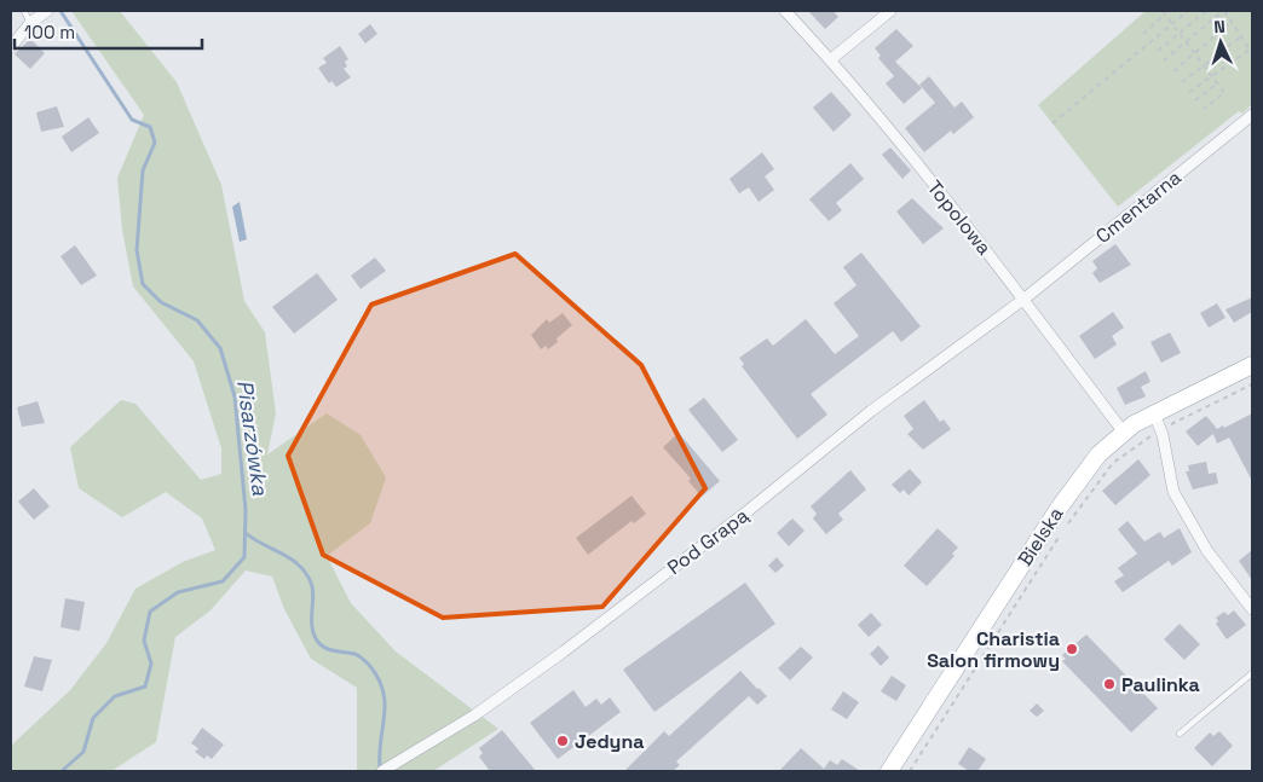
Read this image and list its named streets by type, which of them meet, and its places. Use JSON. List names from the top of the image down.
{
  "streets": {
    "main road": ["Bielska"],
    "street": ["Cmentarna", "Topolowa", "Pod Grapą"]
  },
  "crossings": [
    ["Cmentarna", "Topolowa"],
    ["Cmentarna", "Pod Grapą"],
    ["Topolowa", "Bielska"],
    ["Topolowa", "Pod Grapą"]
  ],
  "water": ["Pisarzówka"],
  "places": ["Charistia Salon firmowy", "Paulinka", "Jedyna"],
  "scale_bar": "100 m",
  "north": "top"
}
